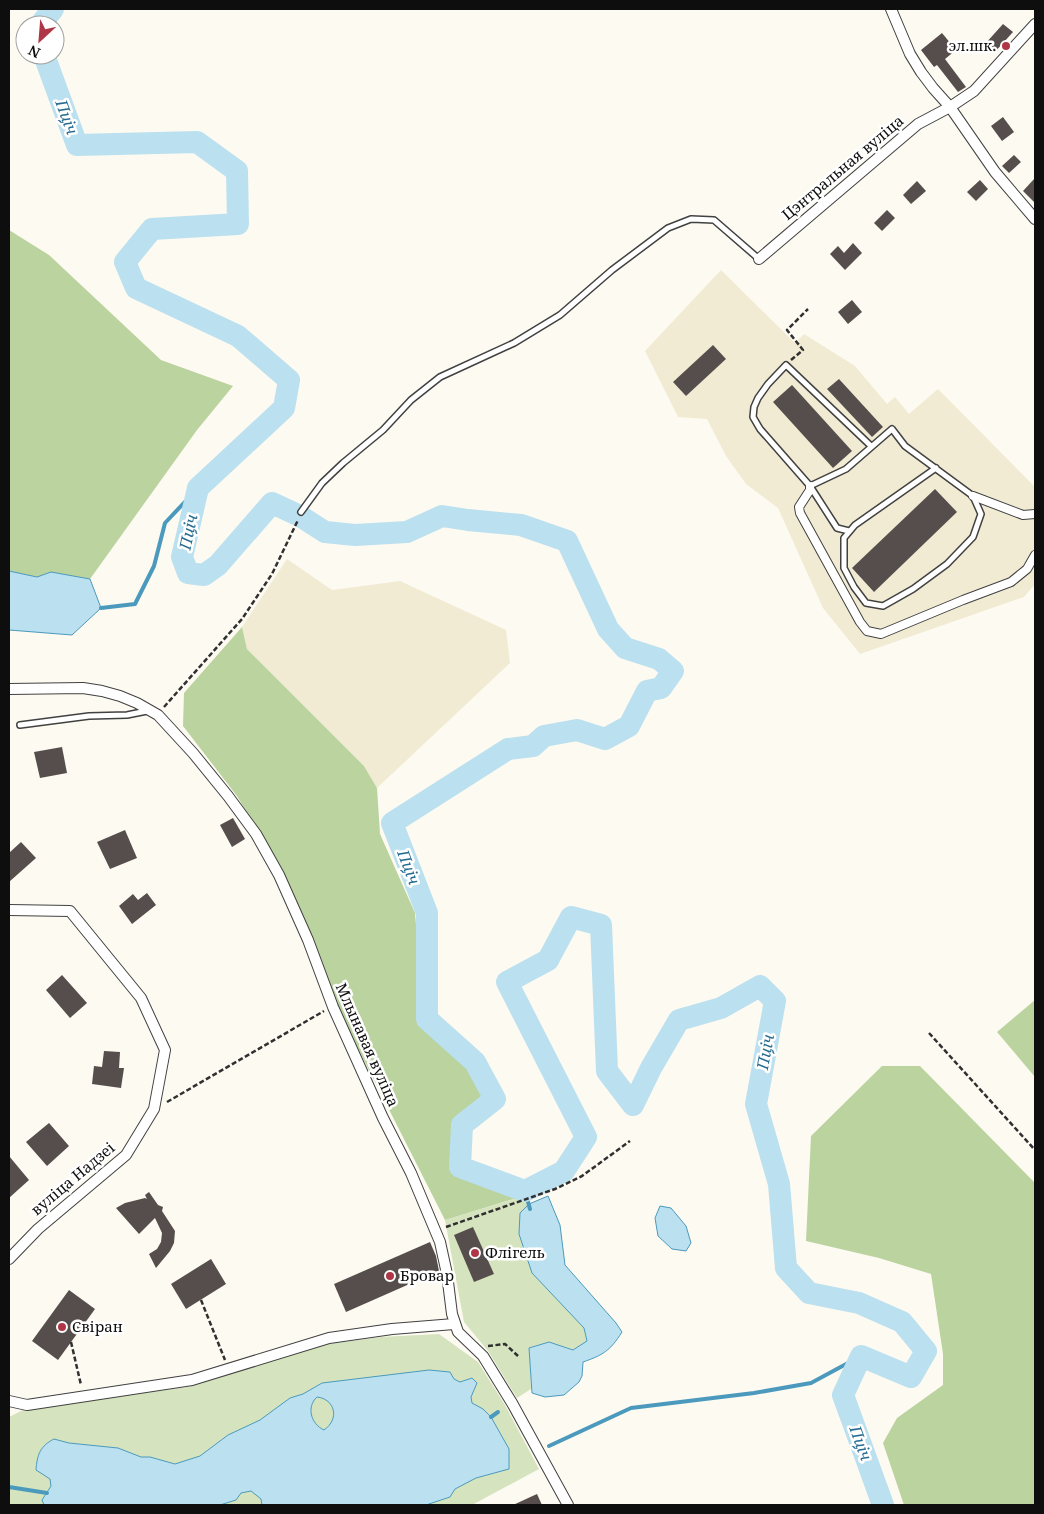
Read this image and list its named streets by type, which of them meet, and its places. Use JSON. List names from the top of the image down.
{
  "streets": {
    "street": ["Цэнтральная вуліца", "Млынавая вуліца", "вуліца Надзеі"]
  },
  "water": ["Пціч"],
  "places": [
    "эл.шк.",
    "Флігель",
    "Бровар",
    "Свіран"
  ],
  "north": "bottom left"
}
